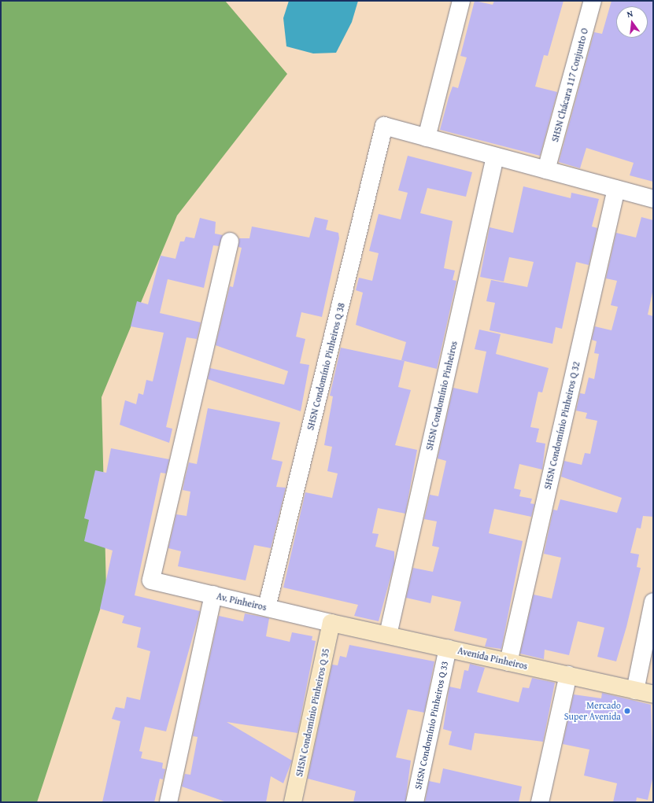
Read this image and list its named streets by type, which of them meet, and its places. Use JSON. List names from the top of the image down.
{
  "streets": {
    "street": [
      "SHSN Chácara 117 Conjunto O",
      "SHSN Condomínio Pinheiros Q 38",
      "SHSN Condomínio Pinheiros",
      "SHSN Condomínio Pinheiros Q 32",
      "Av. Pinheiros",
      "Avenida Pinheiros",
      "SHSN Condomínio Pinheiros Q 35",
      "SHSN Condomínio Pinheiros Q 33"
    ]
  },
  "crossings": [
    ["SHSN Condomínio Pinheiros Q 38", "Av. Pinheiros"],
    ["SHSN Condomínio Pinheiros", "Avenida Pinheiros"],
    ["SHSN Condomínio Pinheiros Q 32", "Avenida Pinheiros"],
    ["Av. Pinheiros", "Avenida Pinheiros"],
    ["Av. Pinheiros", "SHSN Condomínio Pinheiros Q 35"],
    ["Avenida Pinheiros", "SHSN Condomínio Pinheiros Q 35"],
    ["Avenida Pinheiros", "SHSN Condomínio Pinheiros Q 33"]
  ],
  "places": ["Mercado Super Avenida"],
  "north": "top"
}
